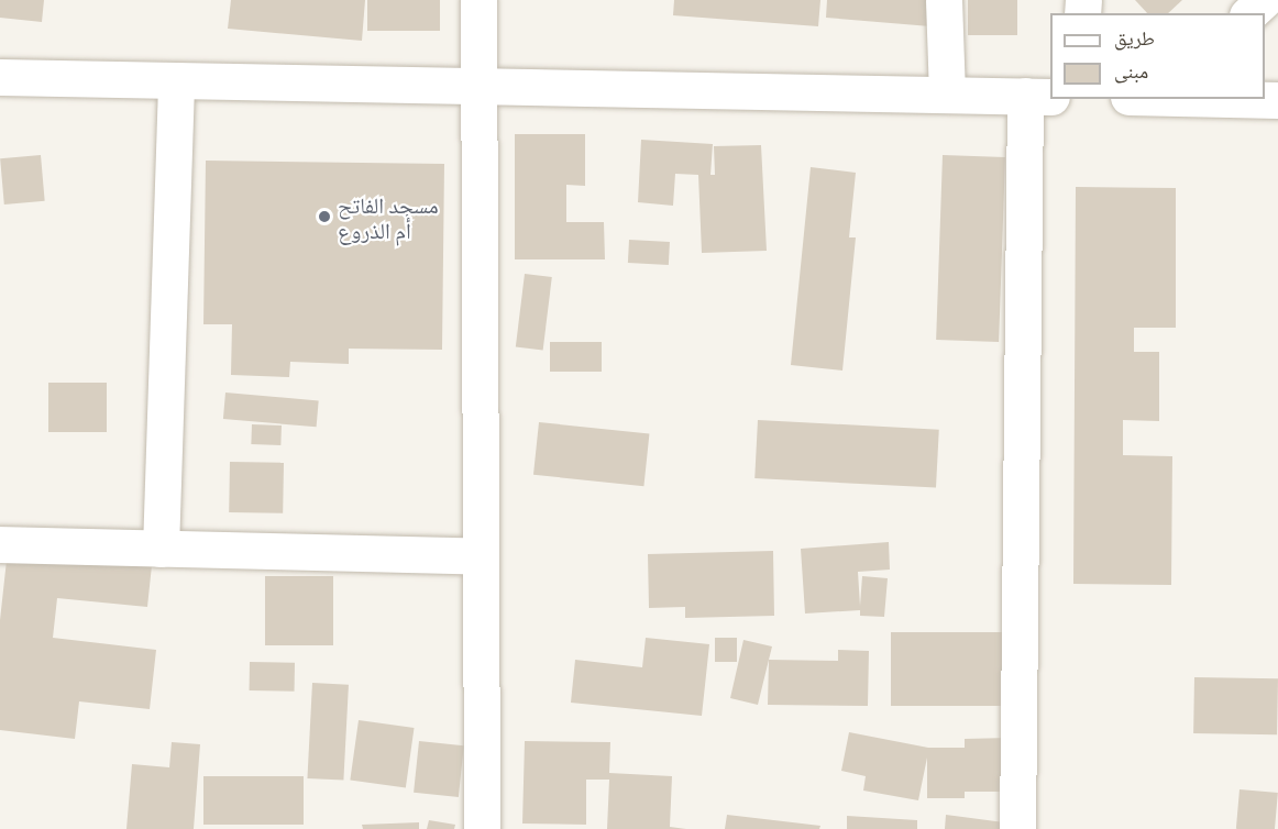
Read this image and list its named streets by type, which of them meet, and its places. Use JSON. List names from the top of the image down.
{
  "places": ["مسجد الفاتح أم الذروع"],
  "legend": ["طريق", "مبنى"]
}
